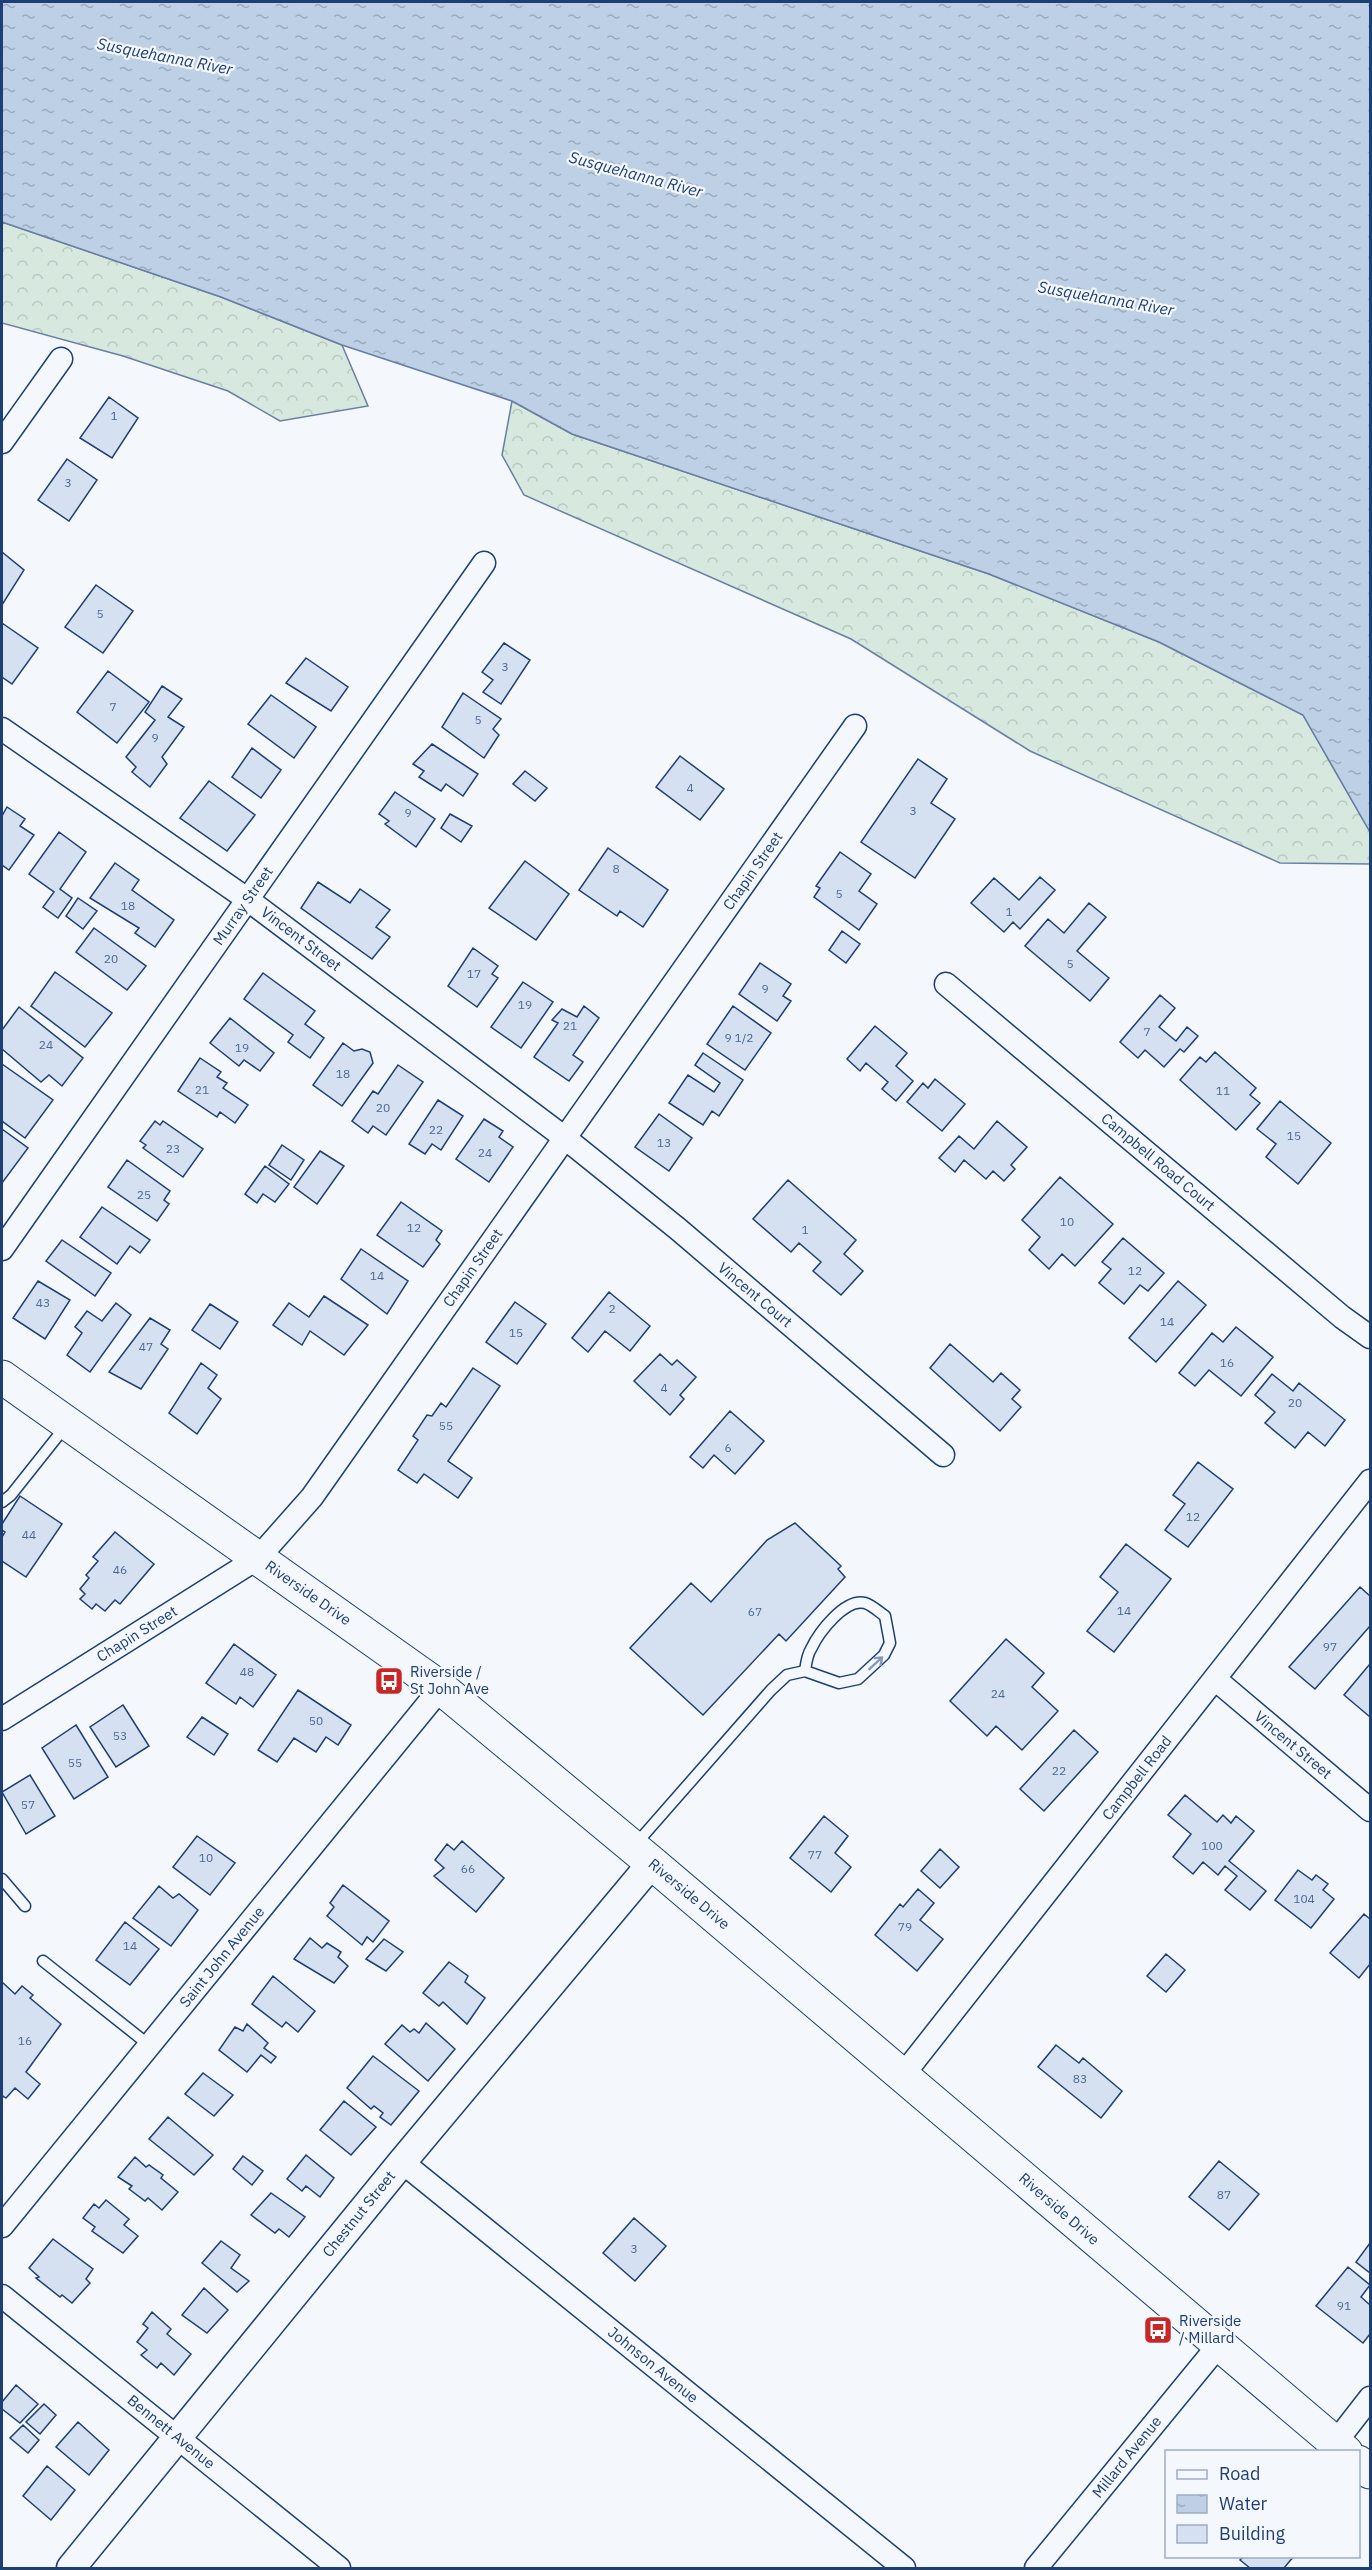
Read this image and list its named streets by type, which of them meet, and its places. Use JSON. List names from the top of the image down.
{
  "streets": {
    "main road": ["Riverside Drive"],
    "street": [
      "Chapin Street",
      "Murray Street",
      "Vincent Street",
      "Campbell Road Court",
      "Vincent Court",
      "Campbell Road",
      "Saint John Avenue",
      "Chestnut Street",
      "Johnson Avenue",
      "Bennett Avenue",
      "Millard Avenue"
    ]
  },
  "crossings": [
    ["Chapin Street", "Vincent Street"],
    ["Chapin Street", "Vincent Court"],
    ["Chapin Street", "Riverside Drive"],
    ["Murray Street", "Vincent Street"],
    ["Vincent Street", "Vincent Court"],
    ["Vincent Street", "Campbell Road"],
    ["Riverside Drive", "Campbell Road"],
    ["Riverside Drive", "Saint John Avenue"],
    ["Riverside Drive", "Chestnut Street"],
    ["Riverside Drive", "Millard Avenue"],
    ["Chestnut Street", "Johnson Avenue"],
    ["Chestnut Street", "Bennett Avenue"]
  ],
  "water": ["Susquehanna River"],
  "places": {
    "bus stop": ["Riverside / St John Ave", "Riverside / Millard"]
  },
  "house_numbers": [
    "1",
    "3",
    "5",
    "3",
    "7",
    "5",
    "9",
    "4",
    "3",
    "9",
    "8",
    "5",
    "18",
    "1",
    "20",
    "5",
    "17",
    "9",
    "19",
    "21",
    "7",
    "9 1/2",
    "24",
    "19",
    "18",
    "21",
    "11",
    "20",
    "22",
    "15",
    "13",
    "23",
    "24",
    "25",
    "10",
    "12",
    "1",
    "12",
    "14",
    "43",
    "2",
    "14",
    "15",
    "47",
    "16",
    "4",
    "20",
    "55",
    "6",
    "12",
    "44",
    "46",
    "14",
    "67",
    "97",
    "48",
    "24",
    "50",
    "53",
    "55",
    "22",
    "57",
    "100",
    "77",
    "10",
    "66",
    "104",
    "79",
    "14",
    "16",
    "83",
    "87",
    "3",
    "91"
  ],
  "legend": ["Road", "Water", "Building"]
}
